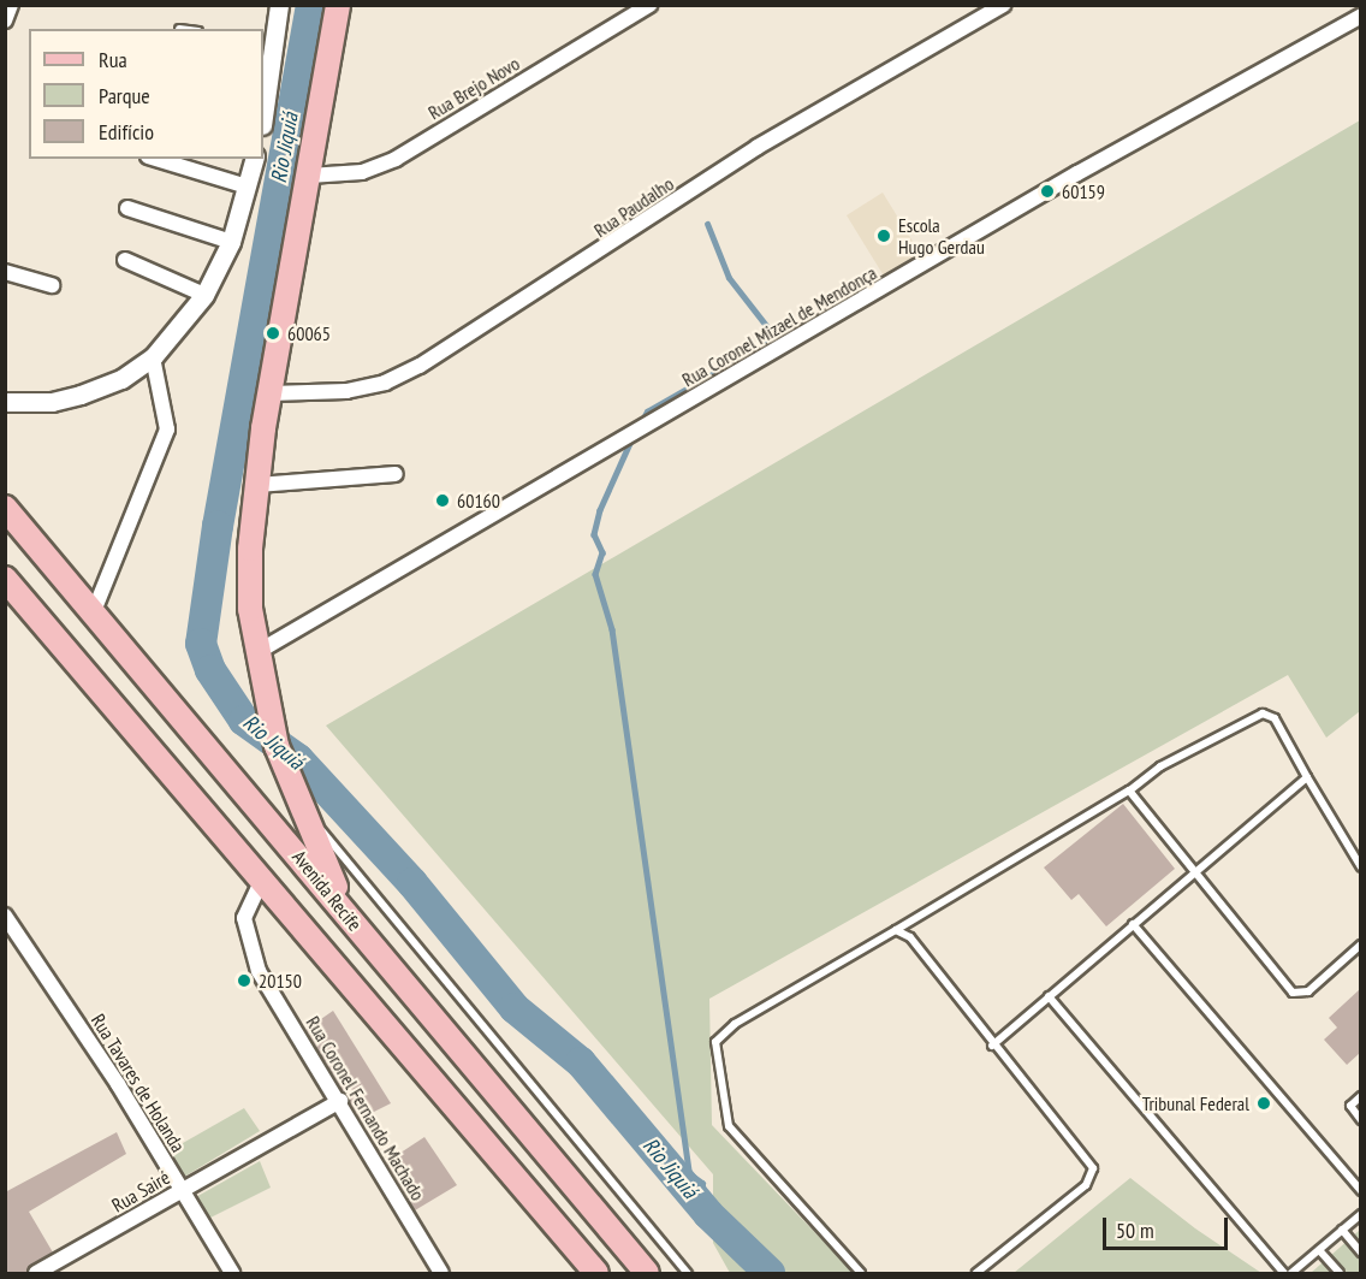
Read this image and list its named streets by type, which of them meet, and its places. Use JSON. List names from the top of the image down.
{
  "streets": {
    "main road": ["Avenida Recife"],
    "street": [
      "Rua Brejo Novo",
      "Rua Paudalho",
      "Rua Coronel Mizael de Mendonça",
      "Rua Tavares de Holanda",
      "Rua Coronel Fernando Machado",
      "Rua Sairé"
    ]
  },
  "crossings": [
    ["Rua Tavares de Holanda", "Rua Sairé"],
    ["Rua Coronel Fernando Machado", "Rua Sairé"]
  ],
  "water": ["Rio Jiquiá"],
  "places": [
    "60159",
    "Escola Hugo Gerdau",
    "60065",
    "60160",
    "20150",
    "Tribunal Federal"
  ],
  "legend": ["Rua", "Parque", "Edifício"],
  "scale_bar": "50 m"
}
